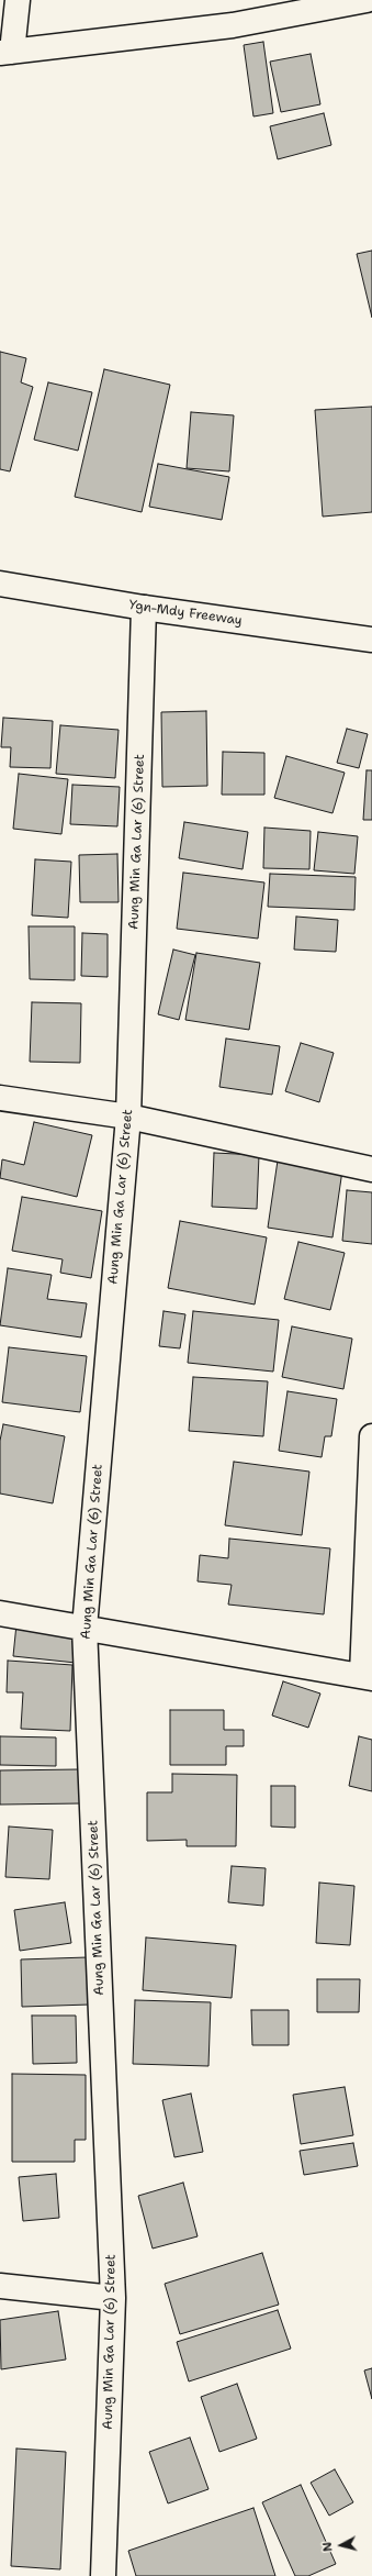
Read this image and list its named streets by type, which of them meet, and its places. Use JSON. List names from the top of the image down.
{
  "streets": {
    "street": ["Ygn-Mdy Freeway", "Aung Min Ga Lar (6) Street"]
  },
  "crossings": [
    ["Ygn-Mdy Freeway", "Aung Min Ga Lar (6) Street"]
  ],
  "north": "left"
}
